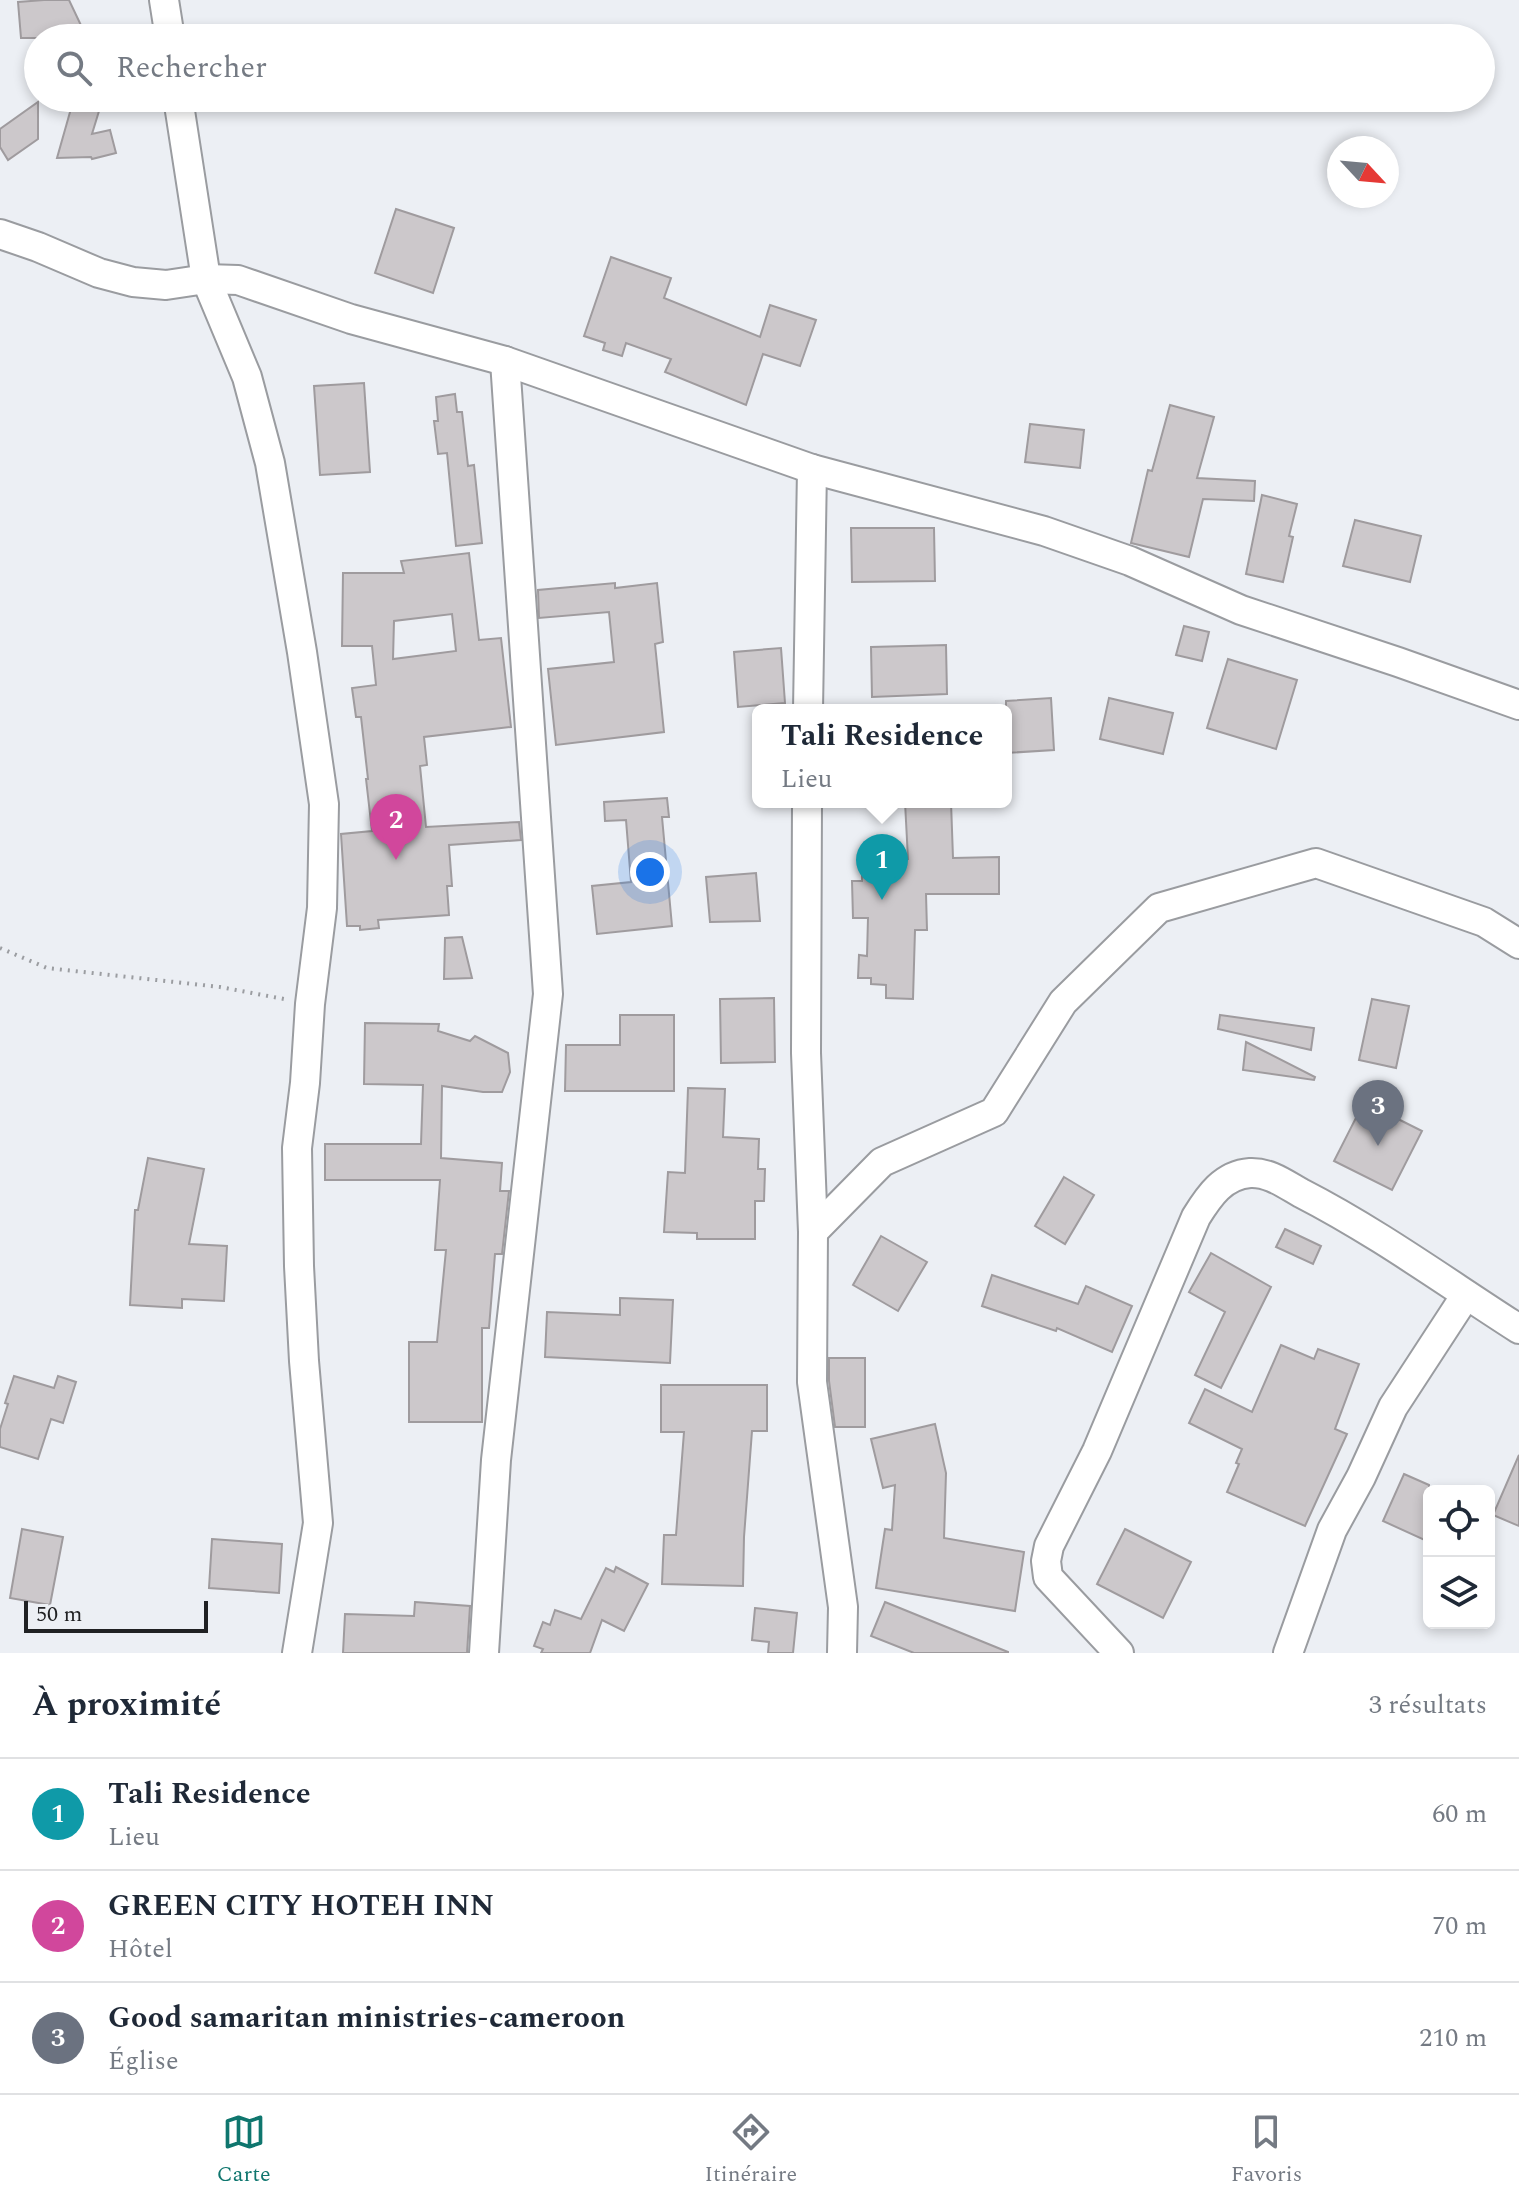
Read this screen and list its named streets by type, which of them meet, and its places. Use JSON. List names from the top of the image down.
{
  "scale_bar": "50 m",
  "north": "bottom right",
  "page": {
    "search": "Rechercher",
    "popup": ["Tali Residence", "Lieu"],
    "pins": ["2", "1", "3"],
    "scale": "50 m",
    "heading": ["À proximité", "3 résultats"],
    "list": [
      {
        "mark": "1",
        "name": "Tali Residence",
        "note": "Lieu",
        "value": "60 m"
      },
      {
        "mark": "2",
        "name": "GREEN CITY HOTEH INN",
        "note": "Hôtel",
        "value": "70 m"
      },
      {
        "mark": "3",
        "name": "Good samaritan ministries-cameroon",
        "note": "Église",
        "value": "210 m"
      }
    ],
    "nav": ["Carte", "Itinéraire", "Favoris"]
  }
}
